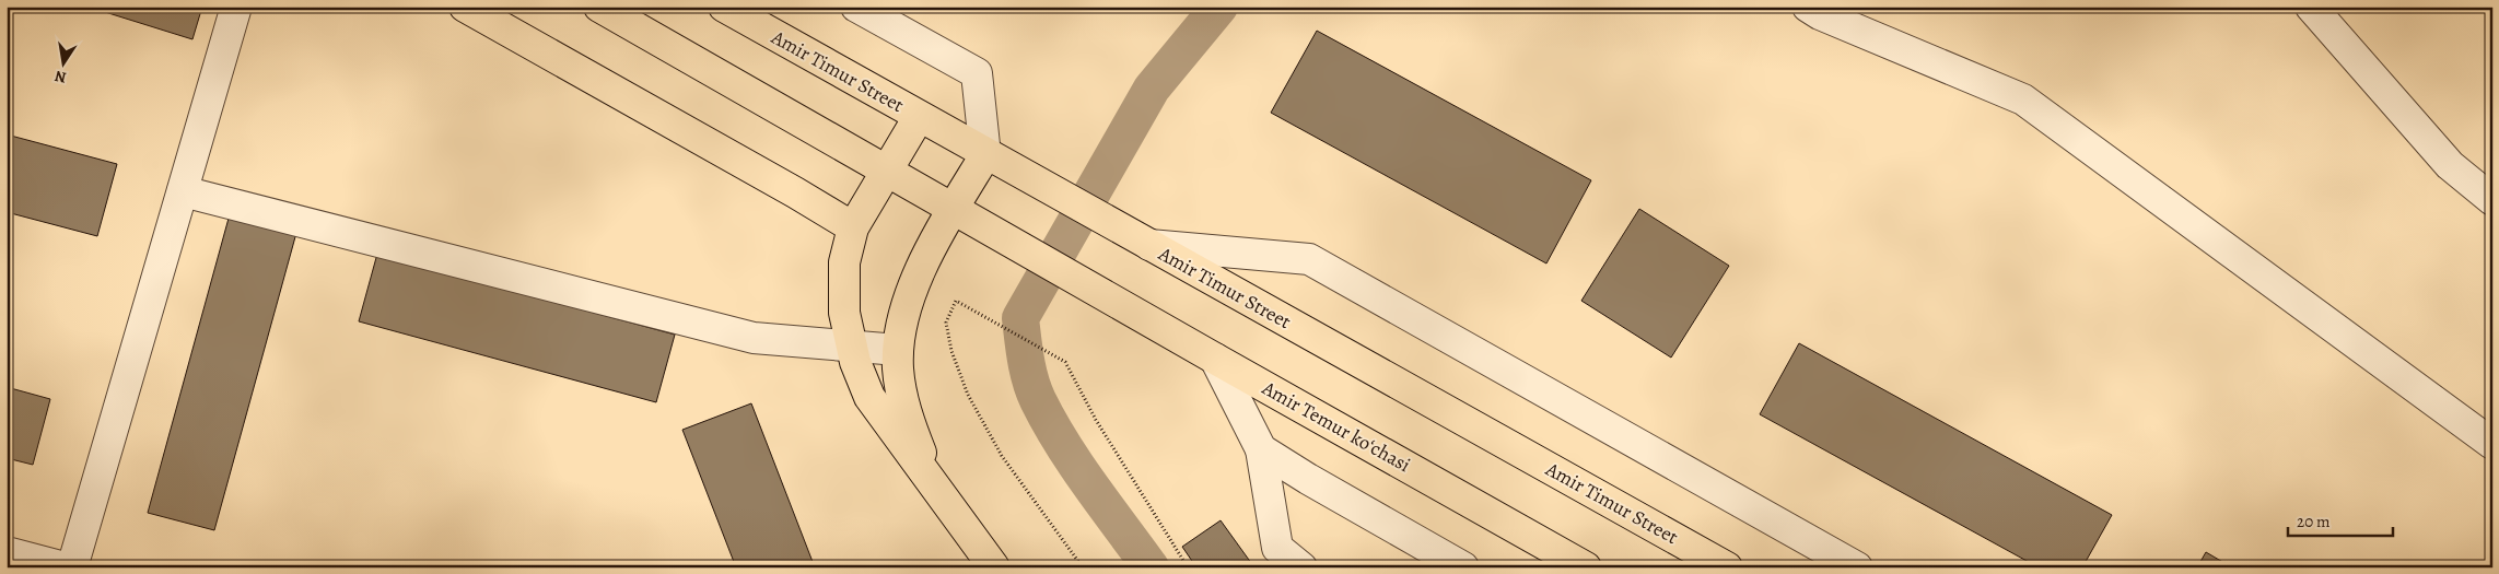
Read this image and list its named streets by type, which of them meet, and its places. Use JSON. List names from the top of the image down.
{
  "streets": {
    "main road": ["Amir Timur Street", "Amir Temur koʻchasi"]
  },
  "scale_bar": "20 m",
  "north": "bottom"
}
